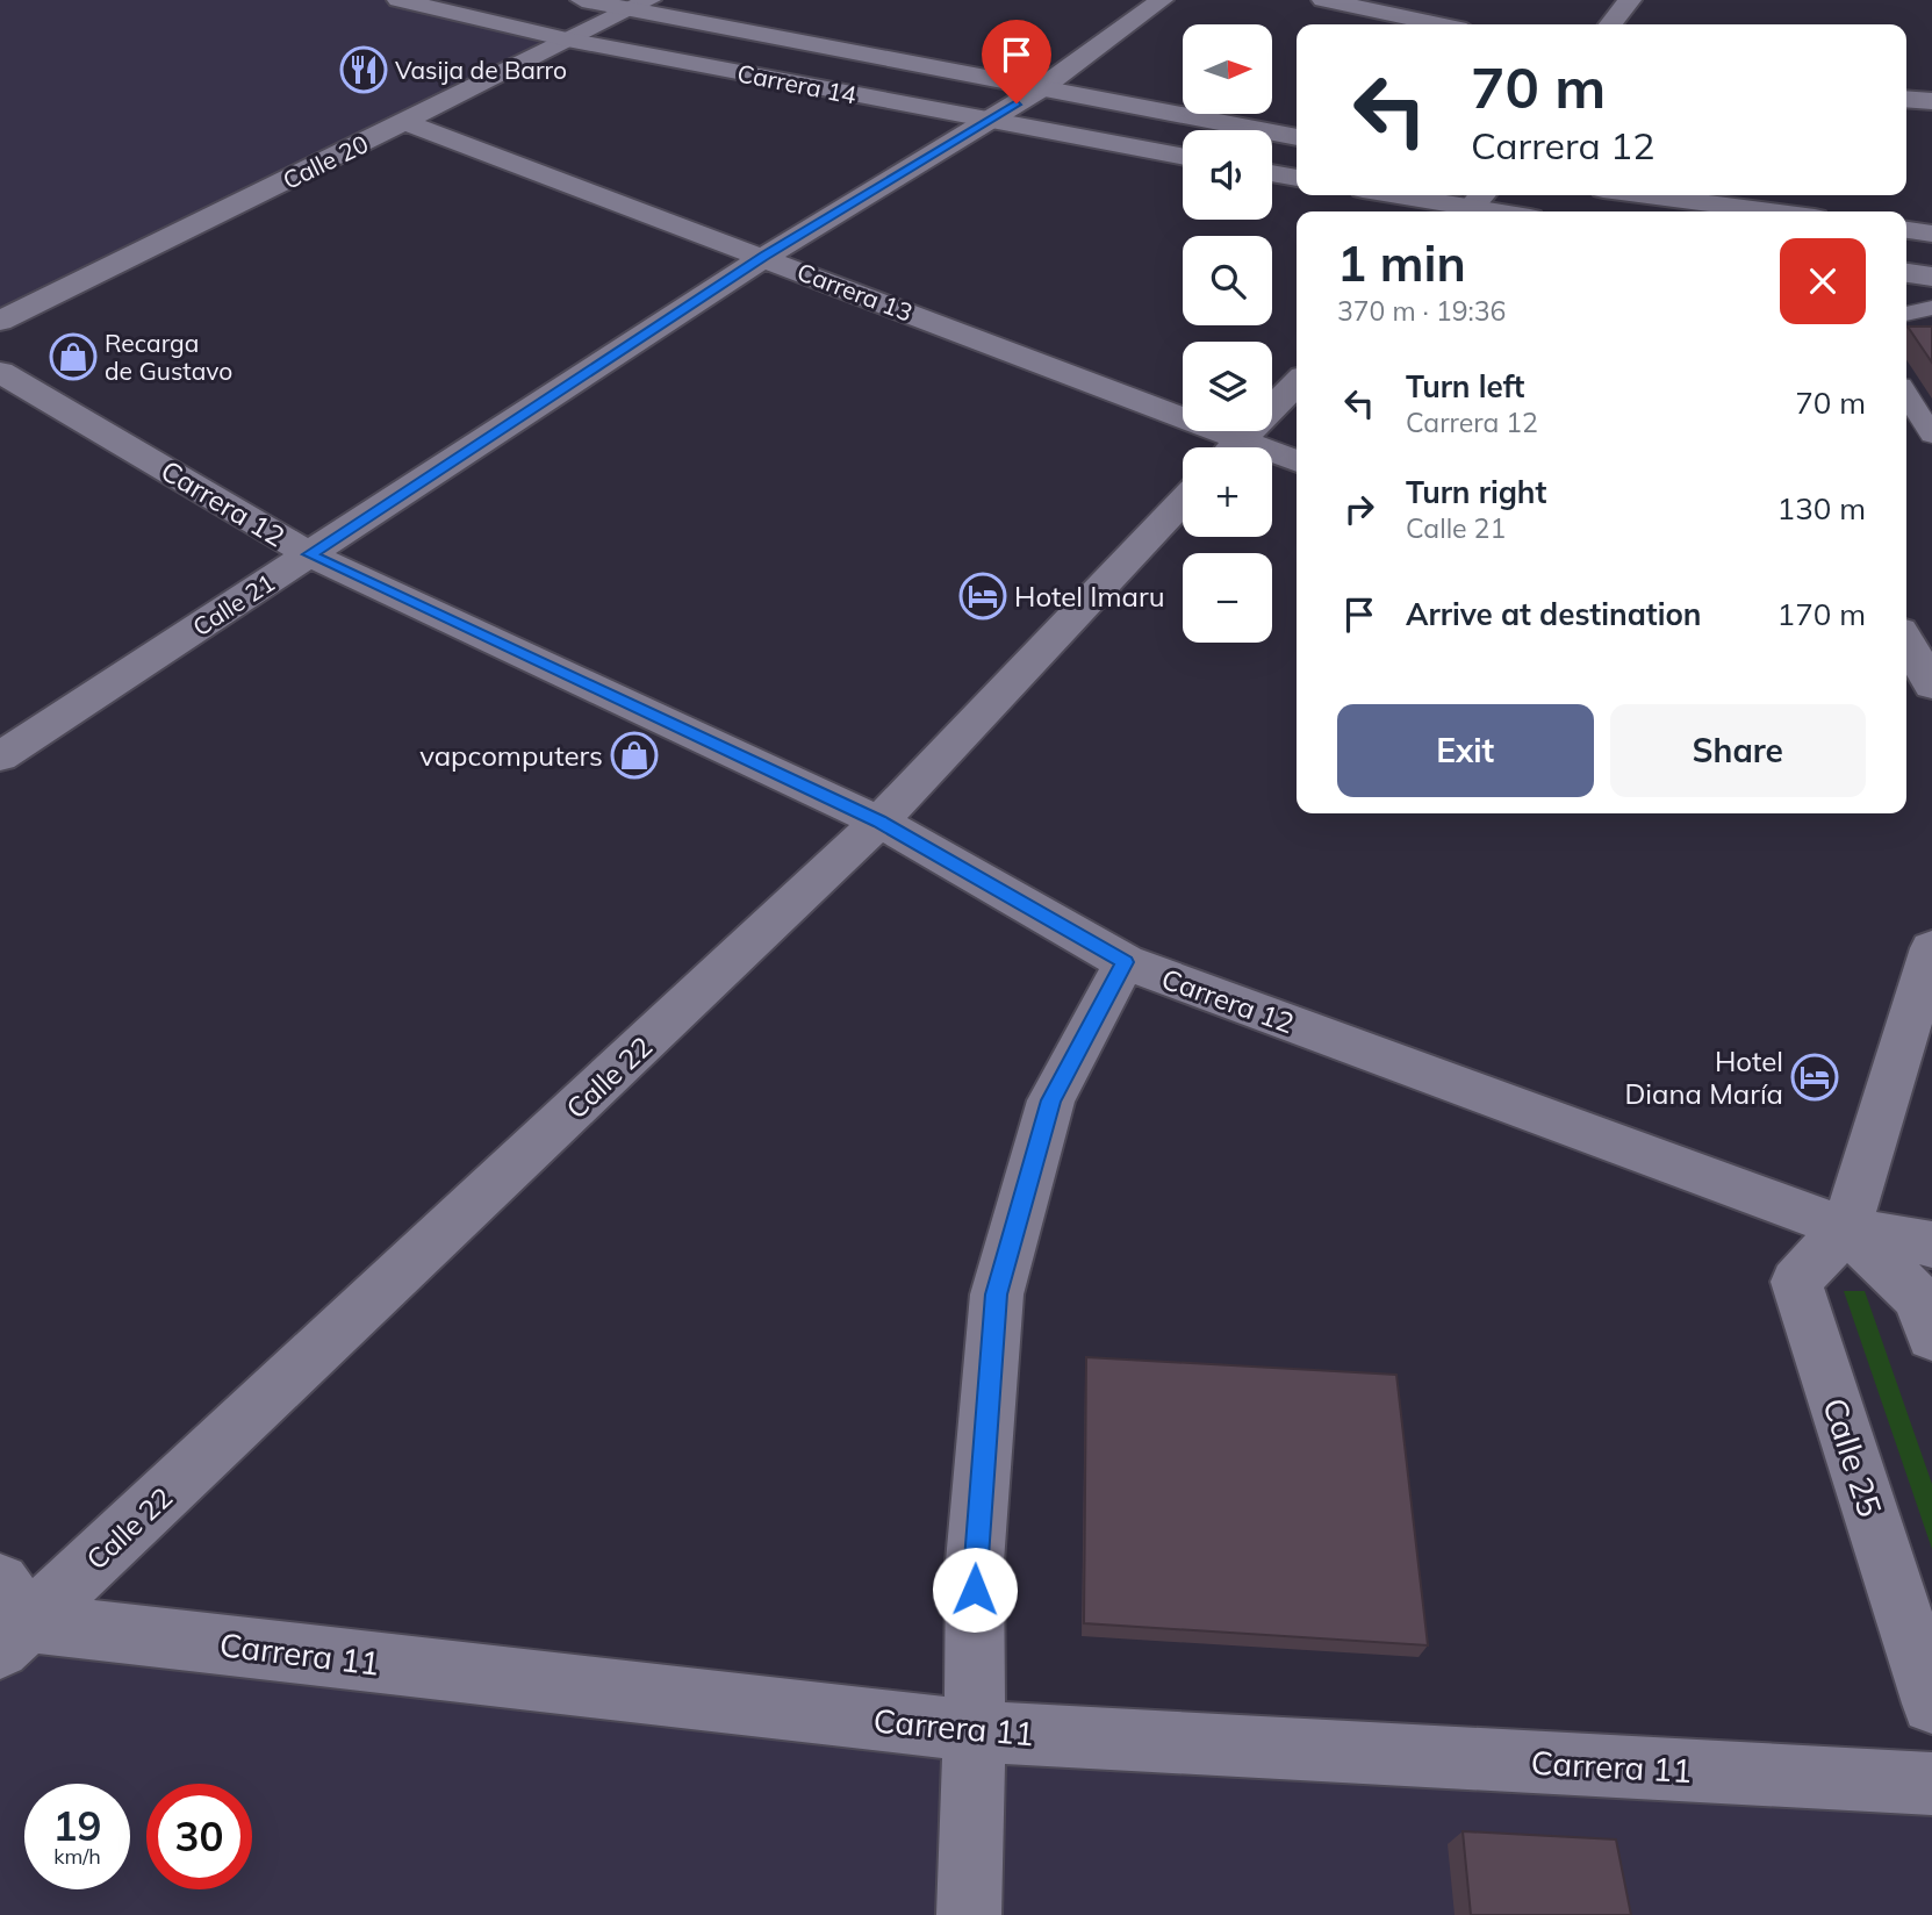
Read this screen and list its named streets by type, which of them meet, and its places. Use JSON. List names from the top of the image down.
{
  "streets": {
    "street": [
      "Carrera 14",
      "Calle 20",
      "Carrera 13",
      "Carrera 12",
      "Calle 21",
      "Calle 22",
      "Calle 25",
      "Carrera 11"
    ]
  },
  "crossings": [
    ["Carrera 14", "Calle 20"],
    ["Carrera 14", "Calle 21"],
    ["Calle 20", "Carrera 13"],
    ["Carrera 13", "Calle 21"],
    ["Carrera 12", "Calle 21"],
    ["Carrera 12", "Calle 22"],
    ["Carrera 12", "Calle 25"],
    ["Calle 22", "Carrera 11"]
  ],
  "places": {
    "restaurant": ["Vasija de Barro"],
    "shop": ["Recarga de Gustavo", "vapcomputers"],
    "hotel": ["Hotel Imaru", "Hotel Diana María"]
  },
  "north": "right",
  "page": {
    "map_buttons": ["+", "−"],
    "turn": ["70 m", "Carrera 12"],
    "heading": ["1 min", "370 m · 19:36"],
    "list": [
      {
        "name": "Turn left",
        "note": "Carrera 12",
        "value": "70 m"
      },
      {
        "name": "Turn right",
        "note": "Calle 21",
        "value": "130 m"
      },
      {
        "name": "Arrive at destination",
        "value": "170 m"
      }
    ],
    "buttons": ["Exit", "Share"],
    "speed": "19 km/h",
    "limit": "30"
  }
}
